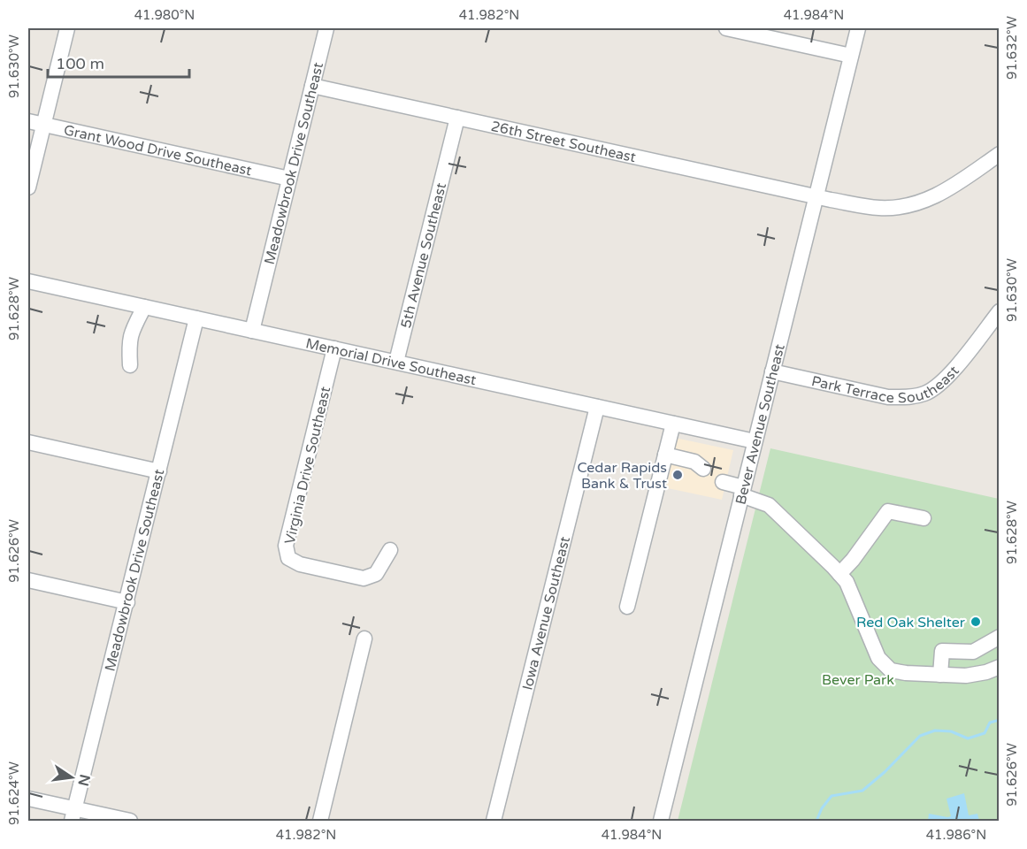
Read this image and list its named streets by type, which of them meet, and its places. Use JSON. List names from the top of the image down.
{
  "streets": {
    "street": [
      "26th Street Southeast",
      "Grant Wood Drive Southeast",
      "Meadowbrook Drive Southeast",
      "5th Avenue Southeast",
      "Memorial Drive Southeast",
      "Park Terrace Southeast",
      "Bever Avenue Southeast",
      "Virginia Drive Southeast",
      "Iowa Avenue Southeast"
    ]
  },
  "crossings": [
    ["26th Street Southeast", "Meadowbrook Drive Southeast"],
    ["26th Street Southeast", "5th Avenue Southeast"],
    ["26th Street Southeast", "Bever Avenue Southeast"],
    ["Grant Wood Drive Southeast", "Meadowbrook Drive Southeast"],
    ["Meadowbrook Drive Southeast", "Memorial Drive Southeast"],
    ["5th Avenue Southeast", "Memorial Drive Southeast"],
    ["Memorial Drive Southeast", "Bever Avenue Southeast"],
    ["Memorial Drive Southeast", "Virginia Drive Southeast"],
    ["Memorial Drive Southeast", "Iowa Avenue Southeast"],
    ["Park Terrace Southeast", "Bever Avenue Southeast"]
  ],
  "parks": ["Bever Park"],
  "places": ["Cedar Rapids Bank & Trust", "Red Oak Shelter"],
  "scale_bar": "100 m",
  "north": "right",
  "coordinates": [
    "41.980°N",
    "41.982°N",
    "41.984°N",
    "91.632°W",
    "91.630°W",
    "91.628°W",
    "91.626°W",
    "91.624°W",
    "41.986°N"
  ]
}
